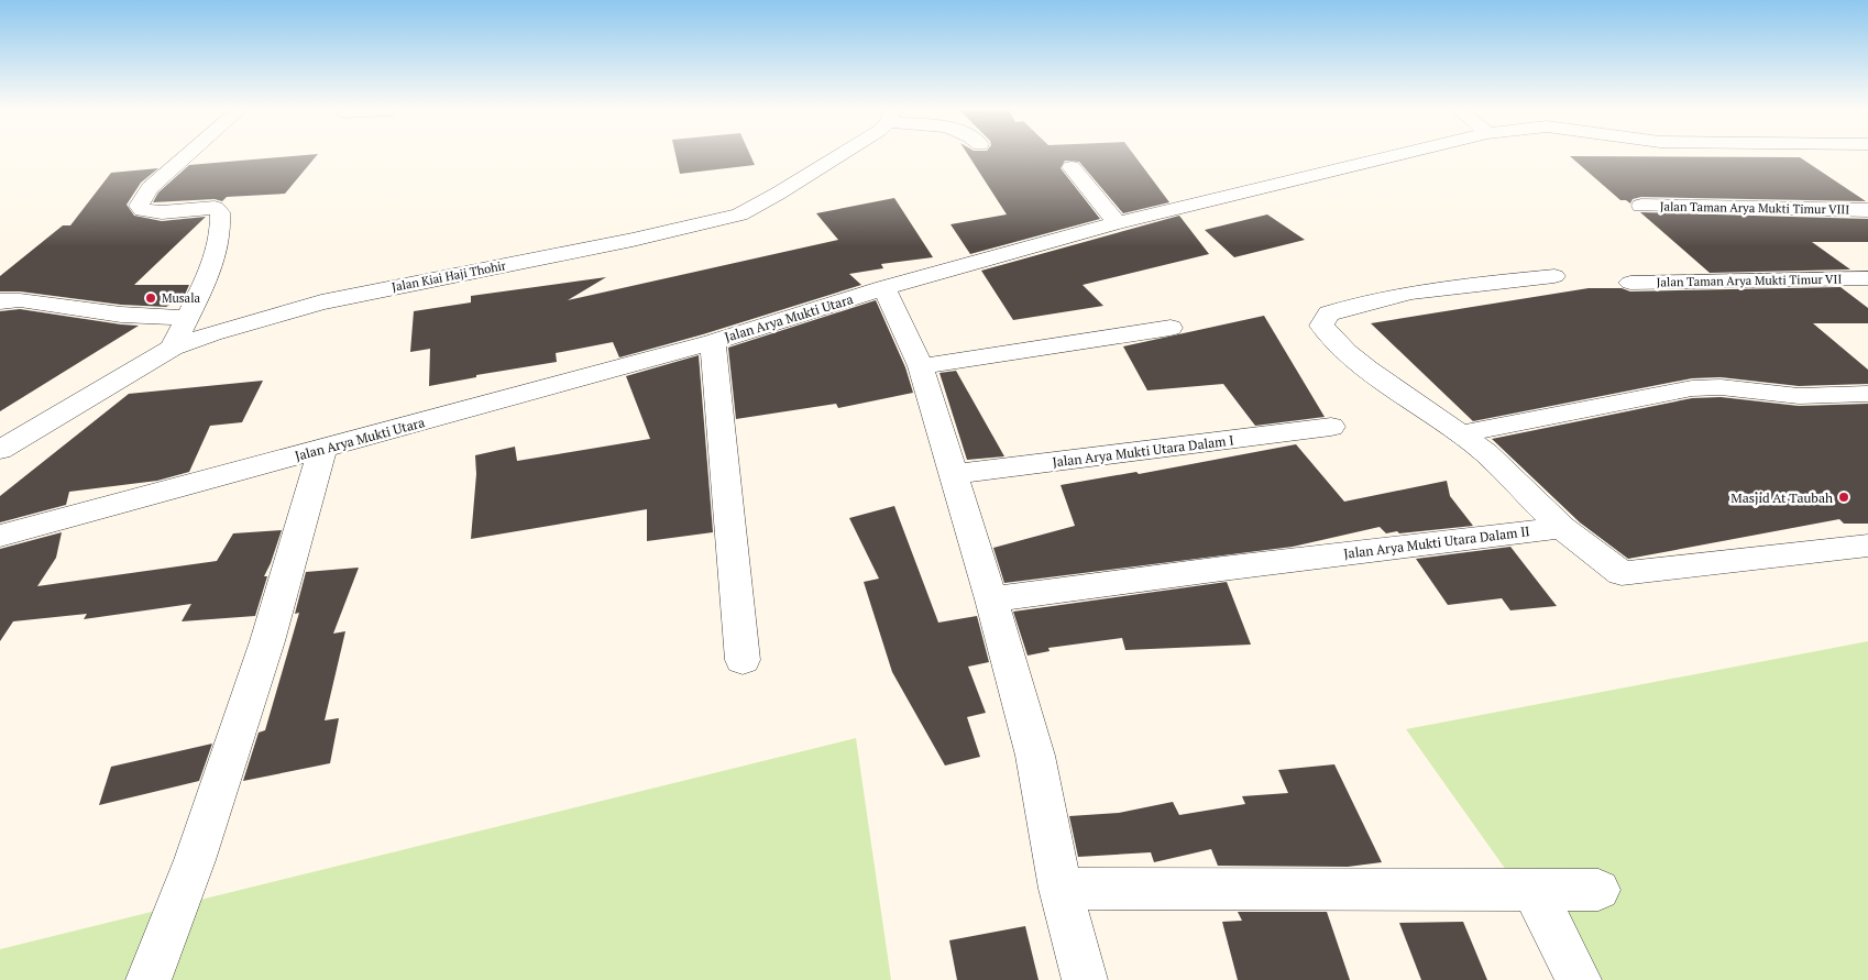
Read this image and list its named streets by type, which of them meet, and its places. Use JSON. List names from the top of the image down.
{
  "streets": {
    "street": [
      "Jalan Taman Arya Mukti Timur VIII",
      "Jalan Kiai Haji Thohir",
      "Jalan Taman Arya Mukti Timur VII",
      "Jalan Arya Mukti Utara",
      "Jalan Arya Mukti Utara Dalam I",
      "Jalan Arya Mukti Utara Dalam II"
    ]
  },
  "places": ["Musala", "Masjid At Taubah"]
}
